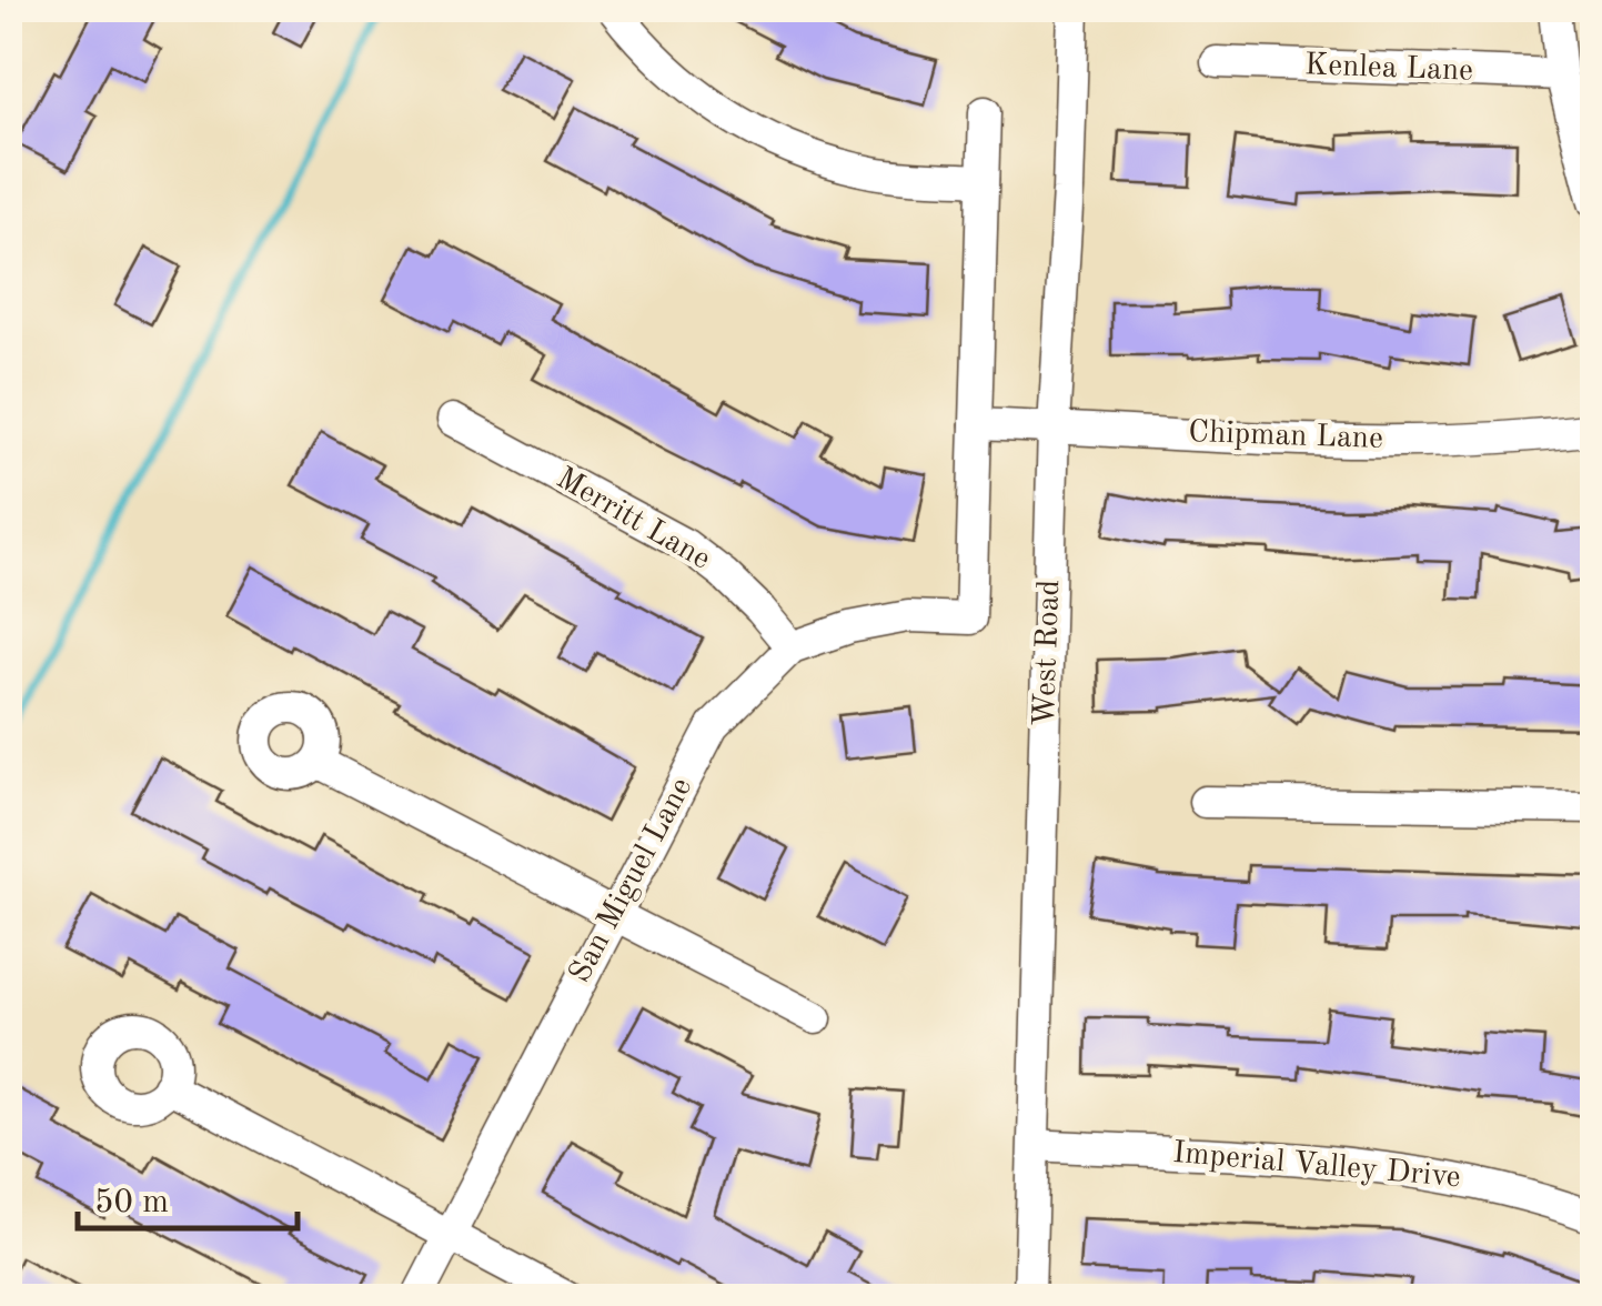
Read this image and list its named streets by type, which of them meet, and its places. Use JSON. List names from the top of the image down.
{
  "streets": {
    "street": [
      "Kenlea Lane",
      "Chipman Lane",
      "Merritt Lane",
      "West Road",
      "San Miguel Lane",
      "Imperial Valley Drive"
    ]
  },
  "crossings": [
    ["Chipman Lane", "West Road"],
    ["Chipman Lane", "San Miguel Lane"],
    ["Merritt Lane", "San Miguel Lane"],
    ["West Road", "Imperial Valley Drive"]
  ],
  "scale_bar": "50 m"
}
